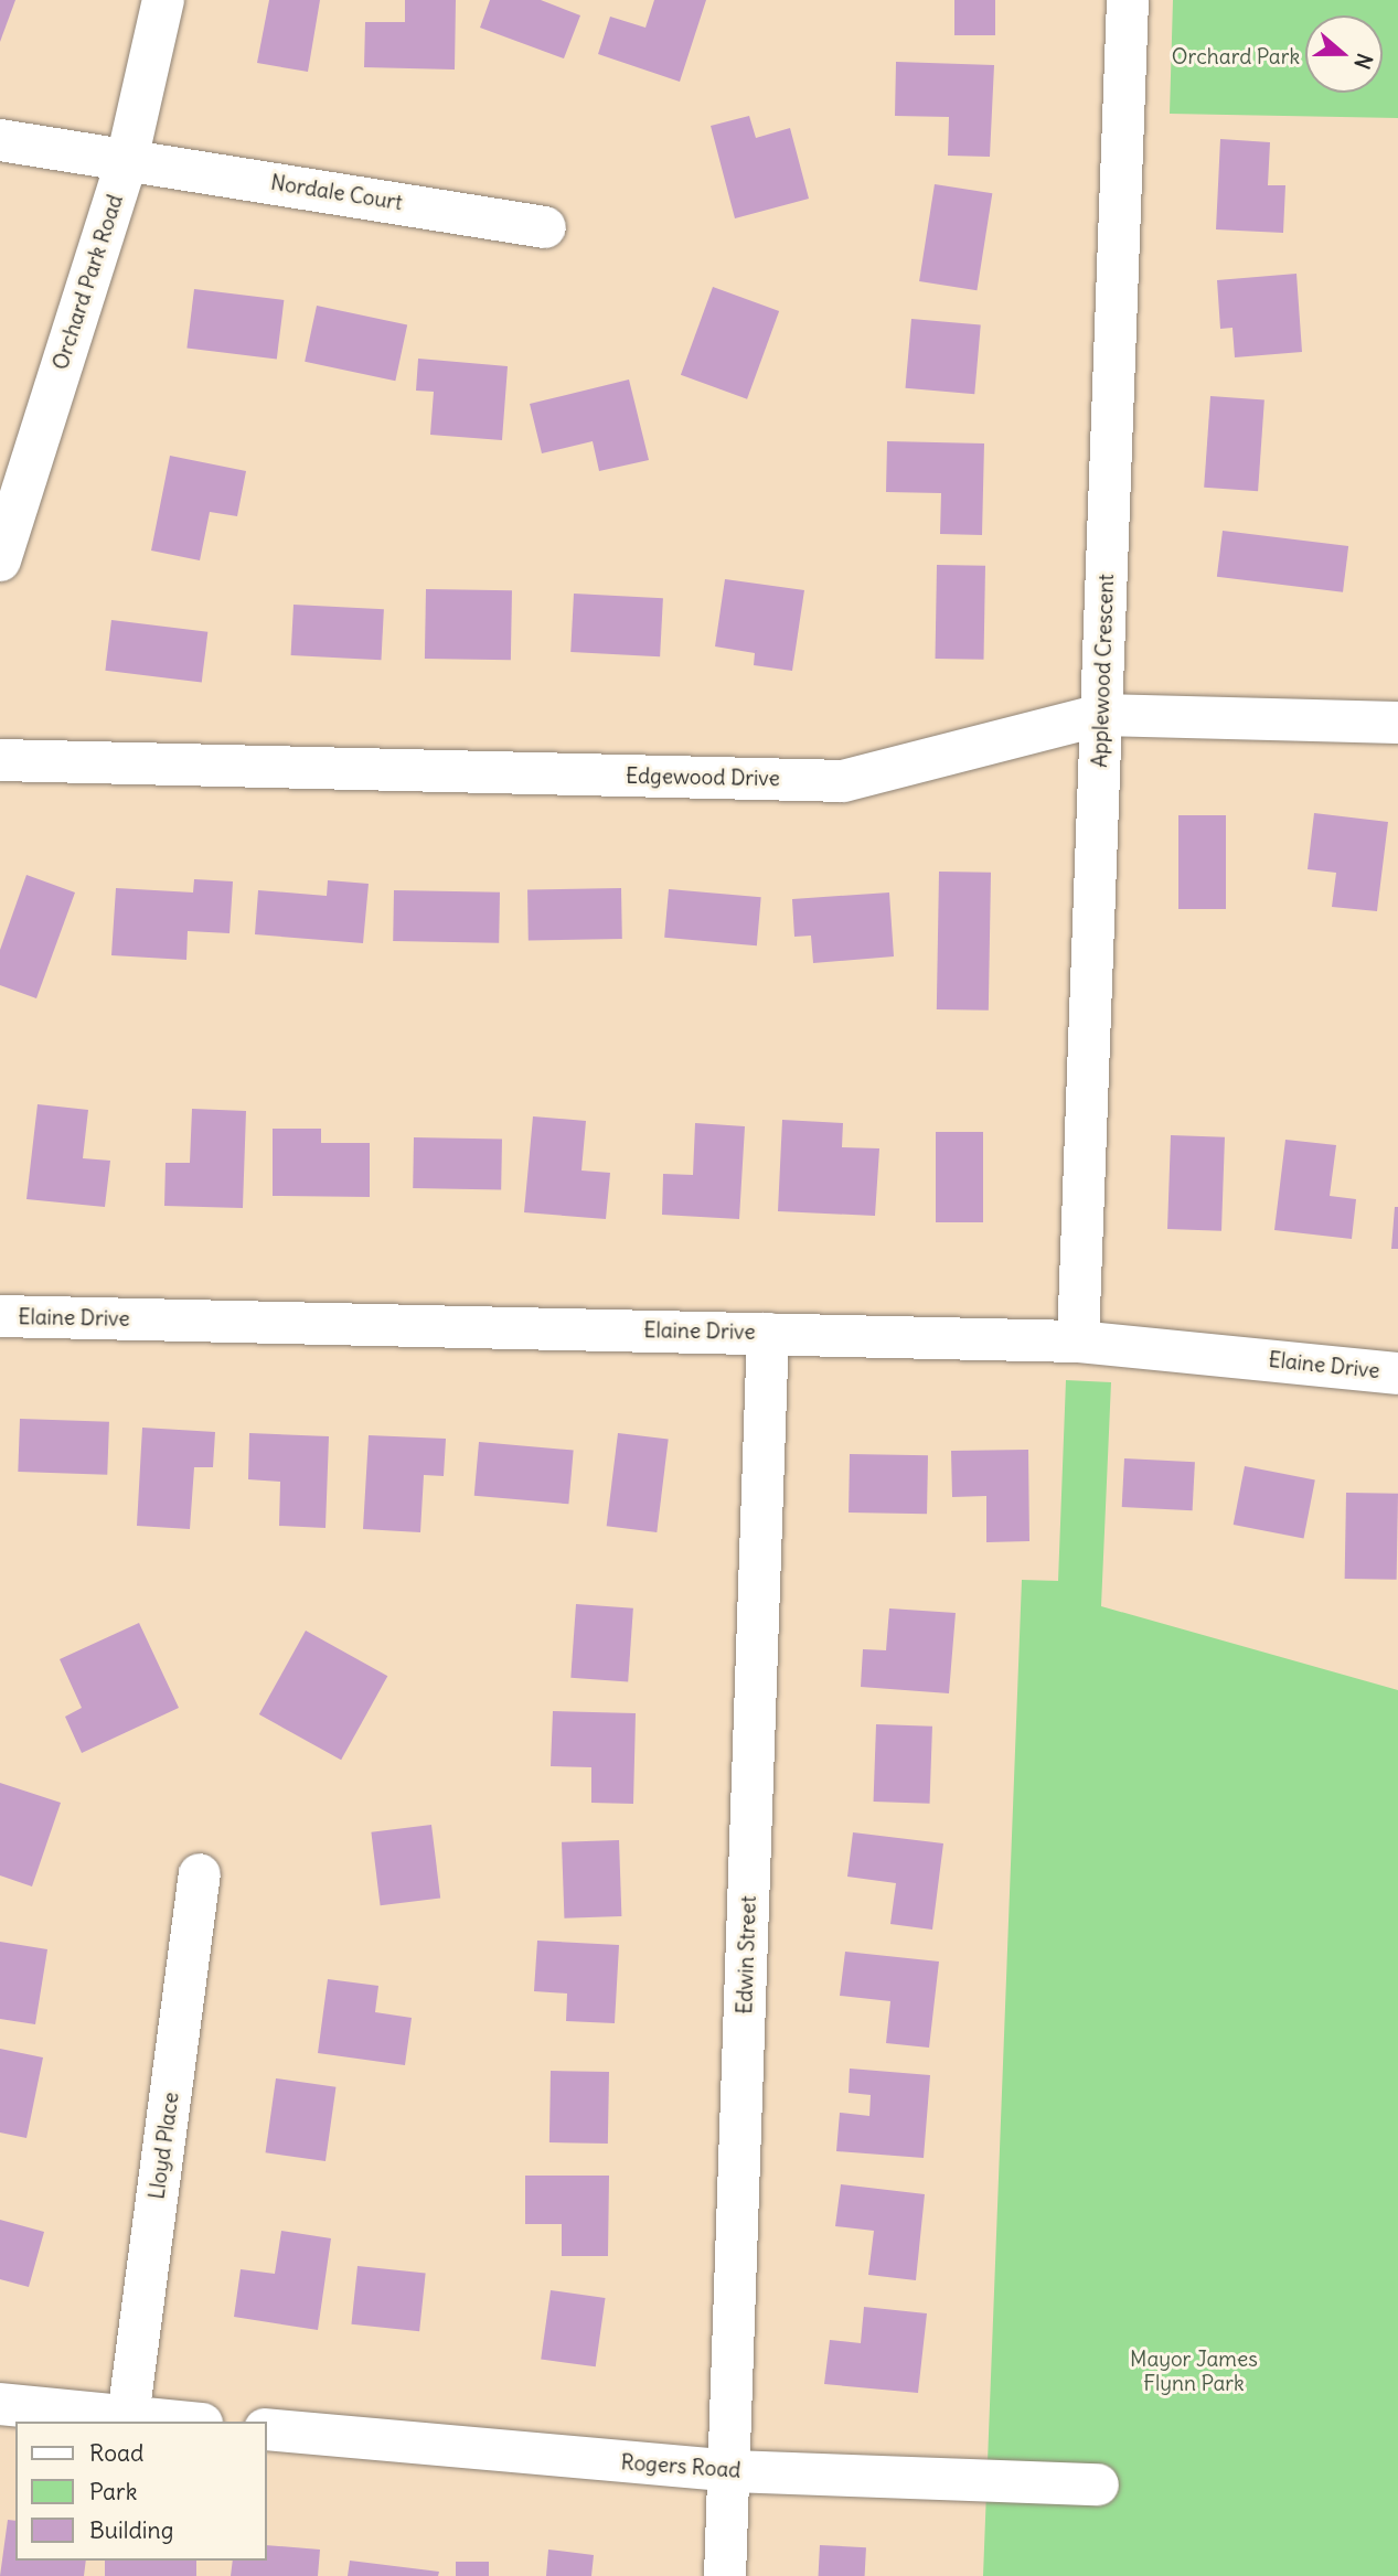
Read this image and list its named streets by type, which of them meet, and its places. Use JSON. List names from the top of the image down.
{
  "streets": {
    "street": [
      "Nordale Court",
      "Orchard Park Road",
      "Applewood Crescent",
      "Edgewood Drive",
      "Elaine Drive",
      "Edwin Street",
      "Lloyd Place",
      "Rogers Road"
    ]
  },
  "crossings": [
    ["Nordale Court", "Orchard Park Road"],
    ["Applewood Crescent", "Edgewood Drive"],
    ["Applewood Crescent", "Elaine Drive"],
    ["Elaine Drive", "Edwin Street"],
    ["Edwin Street", "Rogers Road"]
  ],
  "parks": ["Orchard Park", "Mayor James Flynn Park"],
  "legend": ["Road", "Park", "Building"],
  "north": "right"
}
